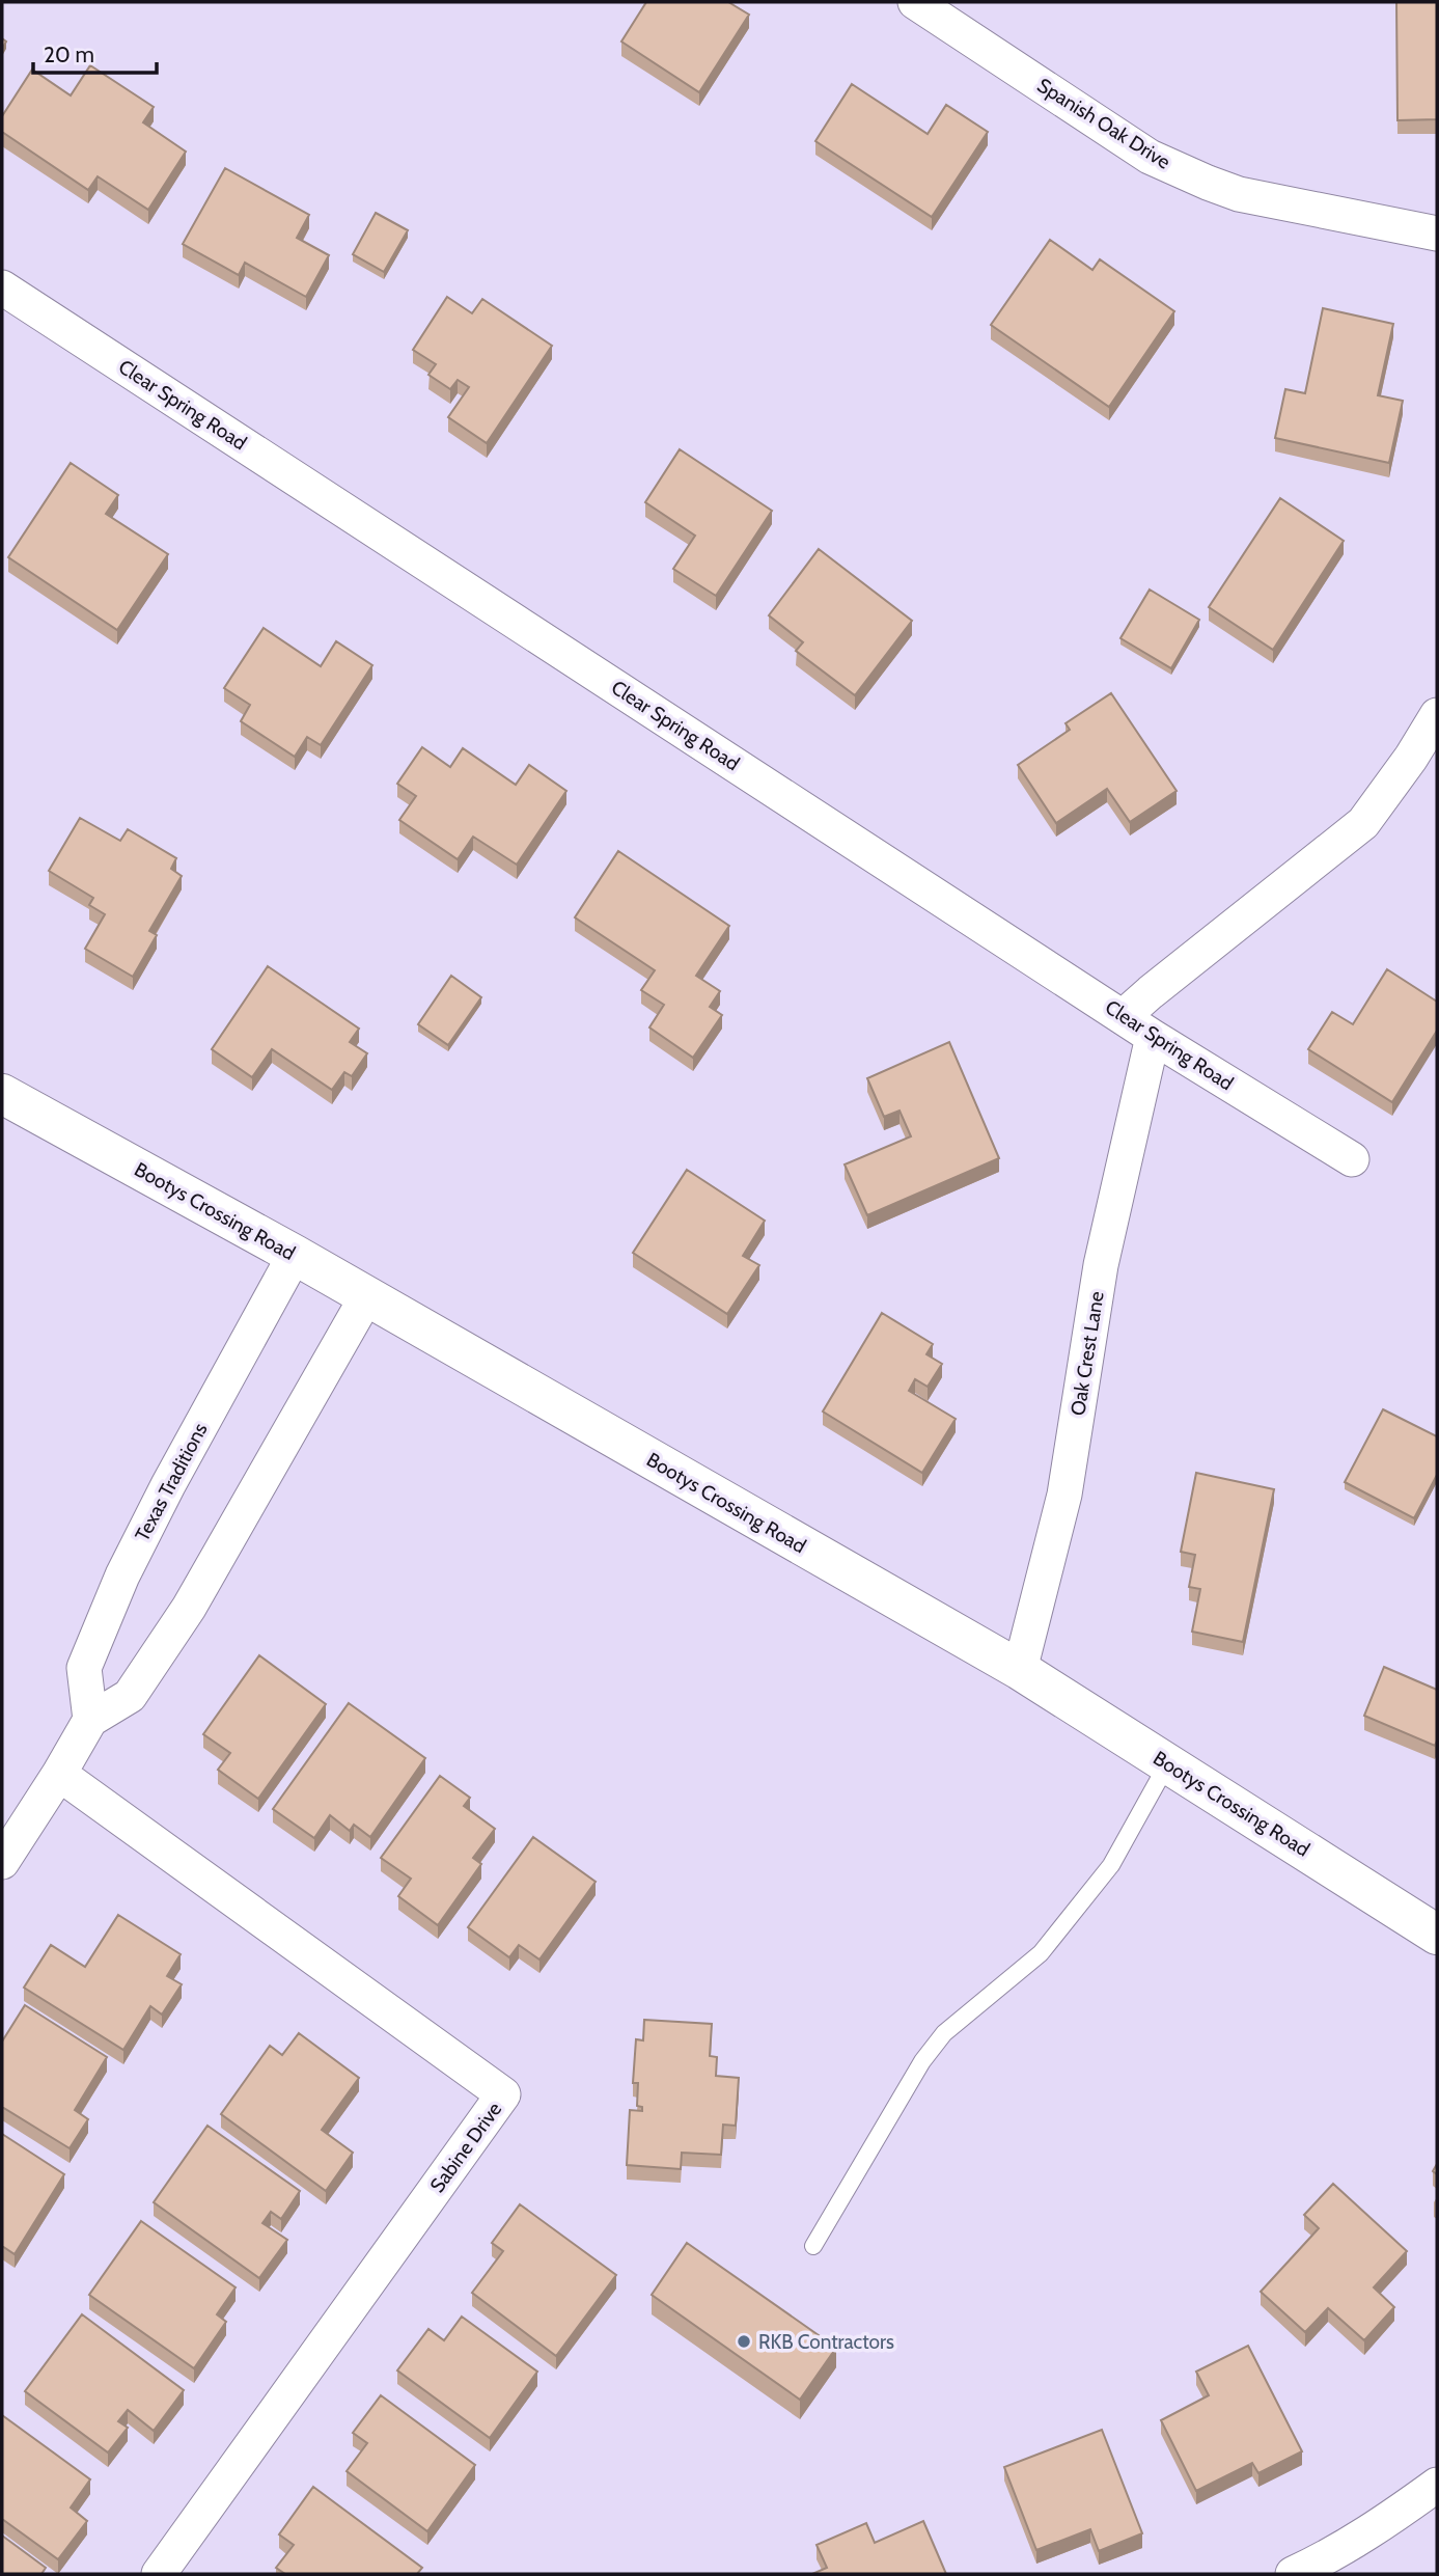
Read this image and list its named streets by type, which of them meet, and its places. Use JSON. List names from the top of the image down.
{
  "streets": {
    "street": [
      "Spanish Oak Drive",
      "Clear Spring Road",
      "Bootys Crossing Road",
      "Oak Crest Lane",
      "Texas Traditions",
      "Sabine Drive"
    ]
  },
  "crossings": [
    ["Clear Spring Road", "Oak Crest Lane"],
    ["Bootys Crossing Road", "Oak Crest Lane"],
    ["Bootys Crossing Road", "Texas Traditions"]
  ],
  "places": ["RKB Contractors"],
  "scale_bar": "20 m"
}
